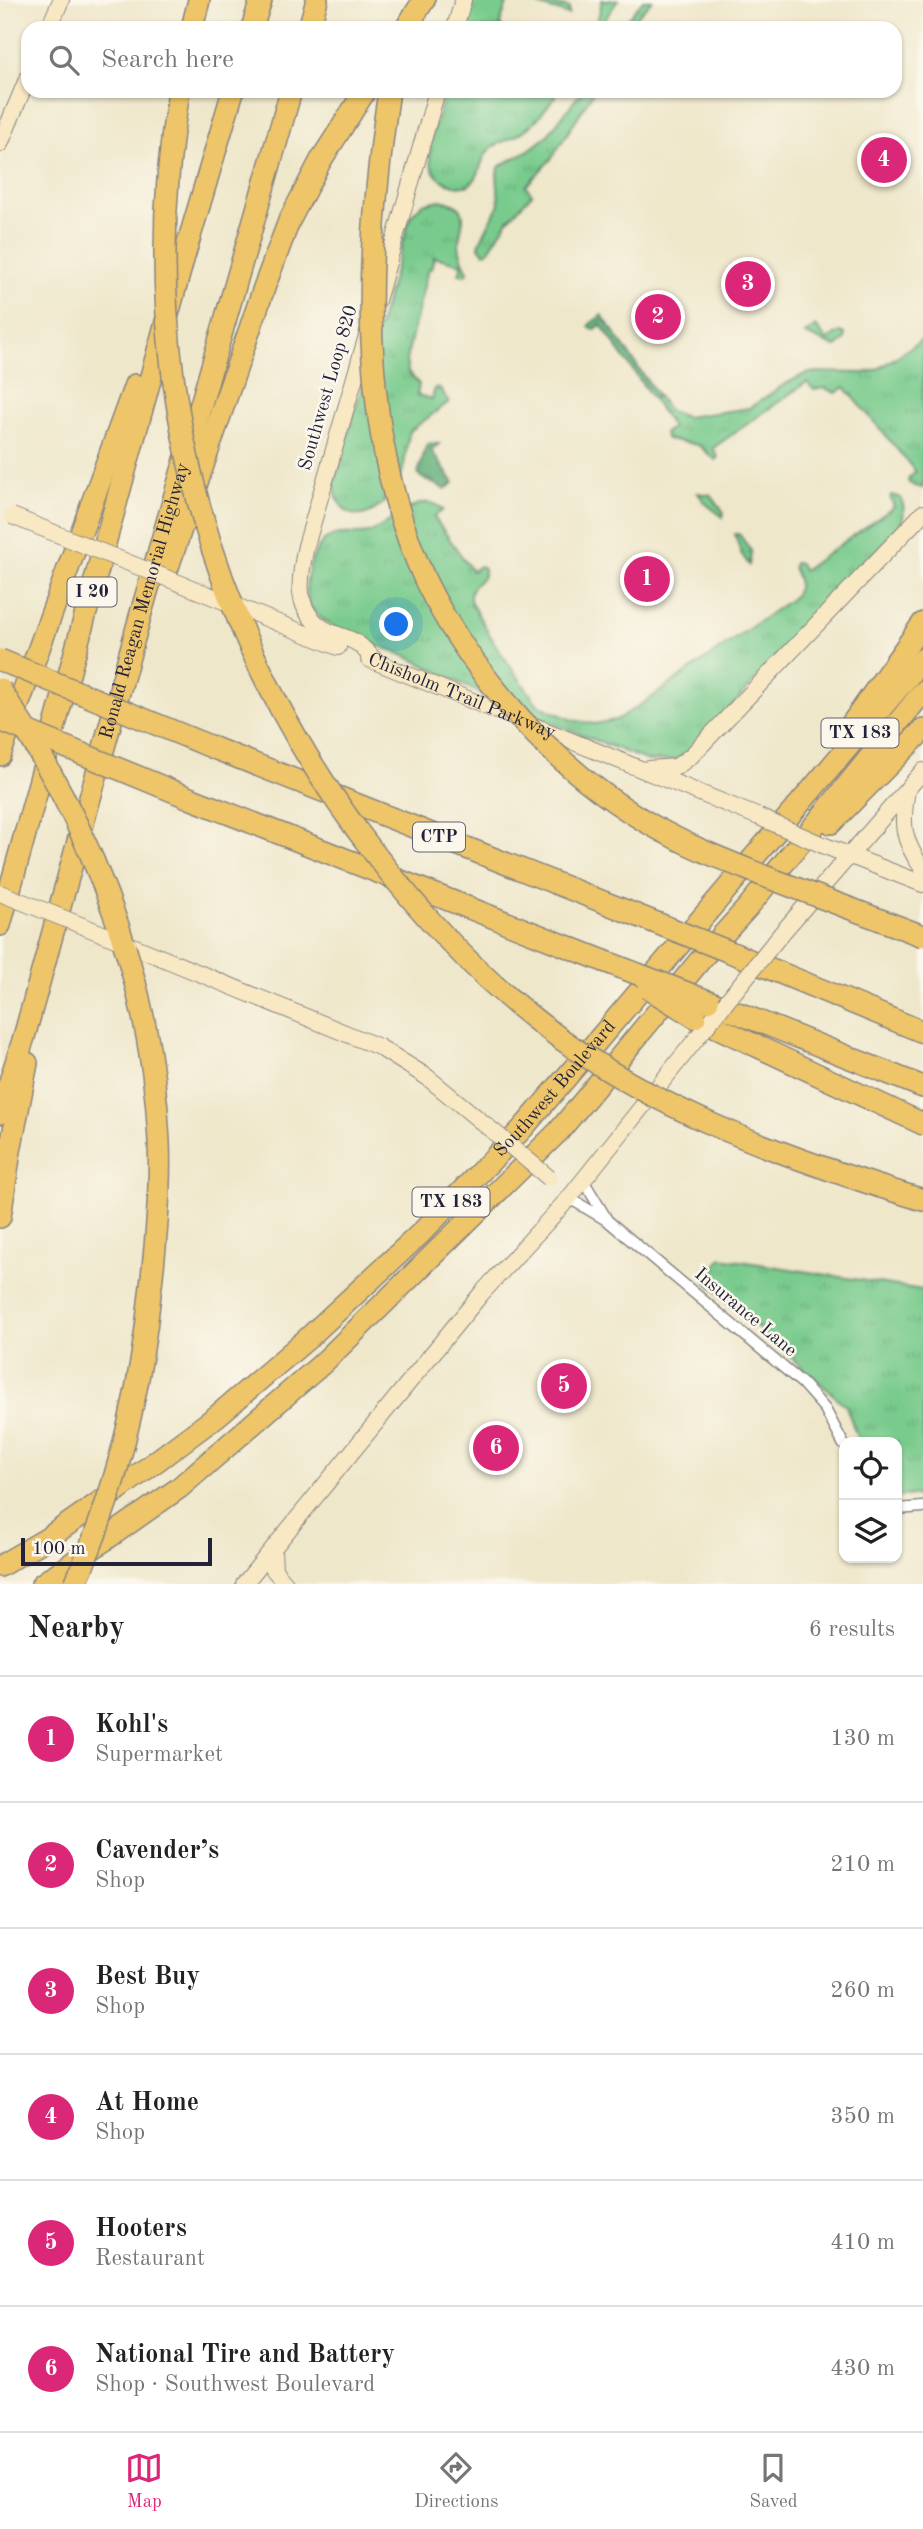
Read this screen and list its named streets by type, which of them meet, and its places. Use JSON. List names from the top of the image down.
{
  "streets": {
    "highway": [
      "I 20",
      "Ronald Reagan Memorial Highway",
      "TX 183",
      "CTP",
      "Southwest Boulevard"
    ],
    "main road": ["Southwest Loop 820", "Chisholm Trail Parkway"],
    "street": ["Insurance Lane"]
  },
  "crossings": [
    ["Southwest Loop 820", "Chisholm Trail Parkway"]
  ],
  "scale_bar": "100 m",
  "page": {
    "search": "Search here",
    "pins": [
      "4",
      "3",
      "2",
      "1",
      "5",
      "6"
    ],
    "scale": "100 m",
    "heading": ["Nearby", "6 results"],
    "list": [
      {
        "mark": "1",
        "name": "Kohl's",
        "note": "Supermarket",
        "value": "130 m"
      },
      {
        "mark": "2",
        "name": "Cavender’s",
        "note": "Shop",
        "value": "210 m"
      },
      {
        "mark": "3",
        "name": "Best Buy",
        "note": "Shop",
        "value": "260 m"
      },
      {
        "mark": "4",
        "name": "At Home",
        "note": "Shop",
        "value": "350 m"
      },
      {
        "mark": "5",
        "name": "Hooters",
        "note": "Restaurant",
        "value": "410 m"
      },
      {
        "mark": "6",
        "name": "National Tire and Battery",
        "note": "Shop · Southwest Boulevard",
        "value": "430 m"
      }
    ],
    "nav": ["Map", "Directions", "Saved"]
  }
}
